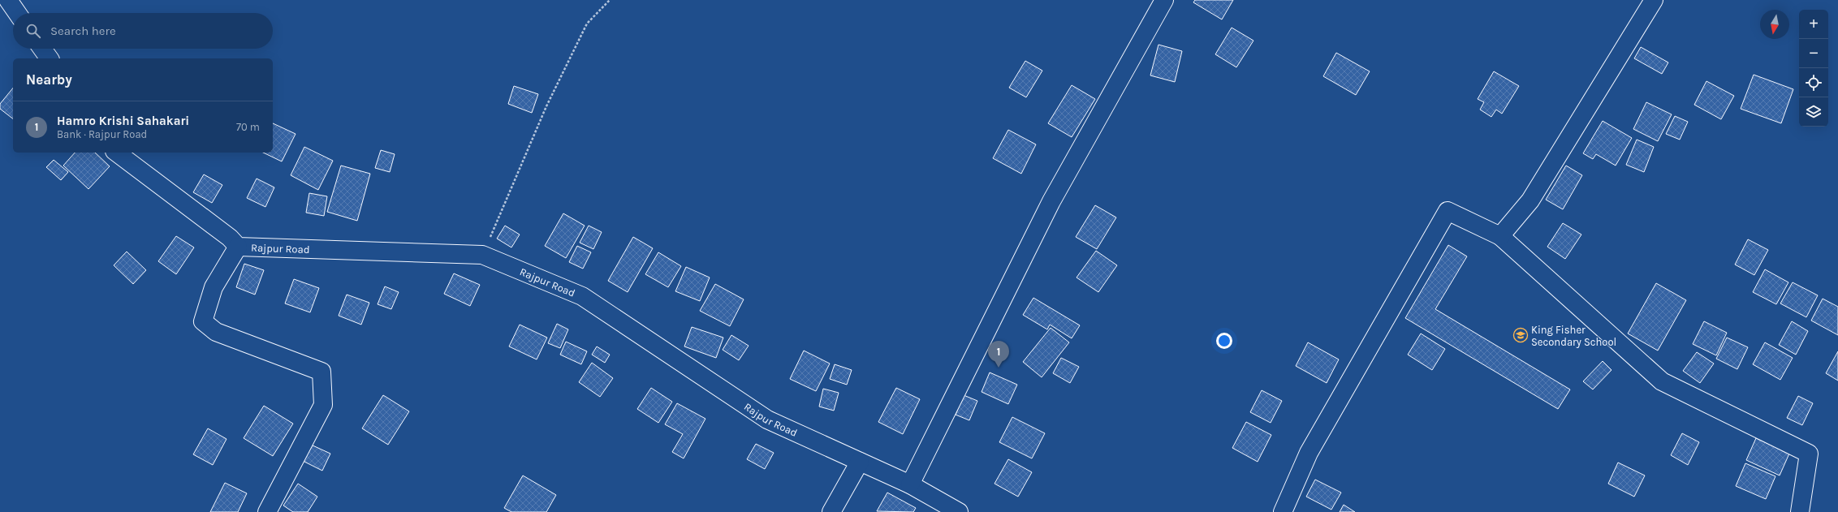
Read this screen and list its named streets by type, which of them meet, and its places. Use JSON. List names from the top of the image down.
{
  "streets": {
    "street": ["Rajpur Road"]
  },
  "places": {
    "school or university": ["King Fisher Secondary School"]
  },
  "north": "bottom",
  "page": {
    "map_buttons": ["+", "−"],
    "search": "Search here",
    "heading": "Nearby",
    "list": [
      {
        "mark": "1",
        "name": "Hamro Krishi Sahakari",
        "note": "Bank · Rajpur Road",
        "value": "70 m"
      }
    ],
    "pins": "1"
  }
}
